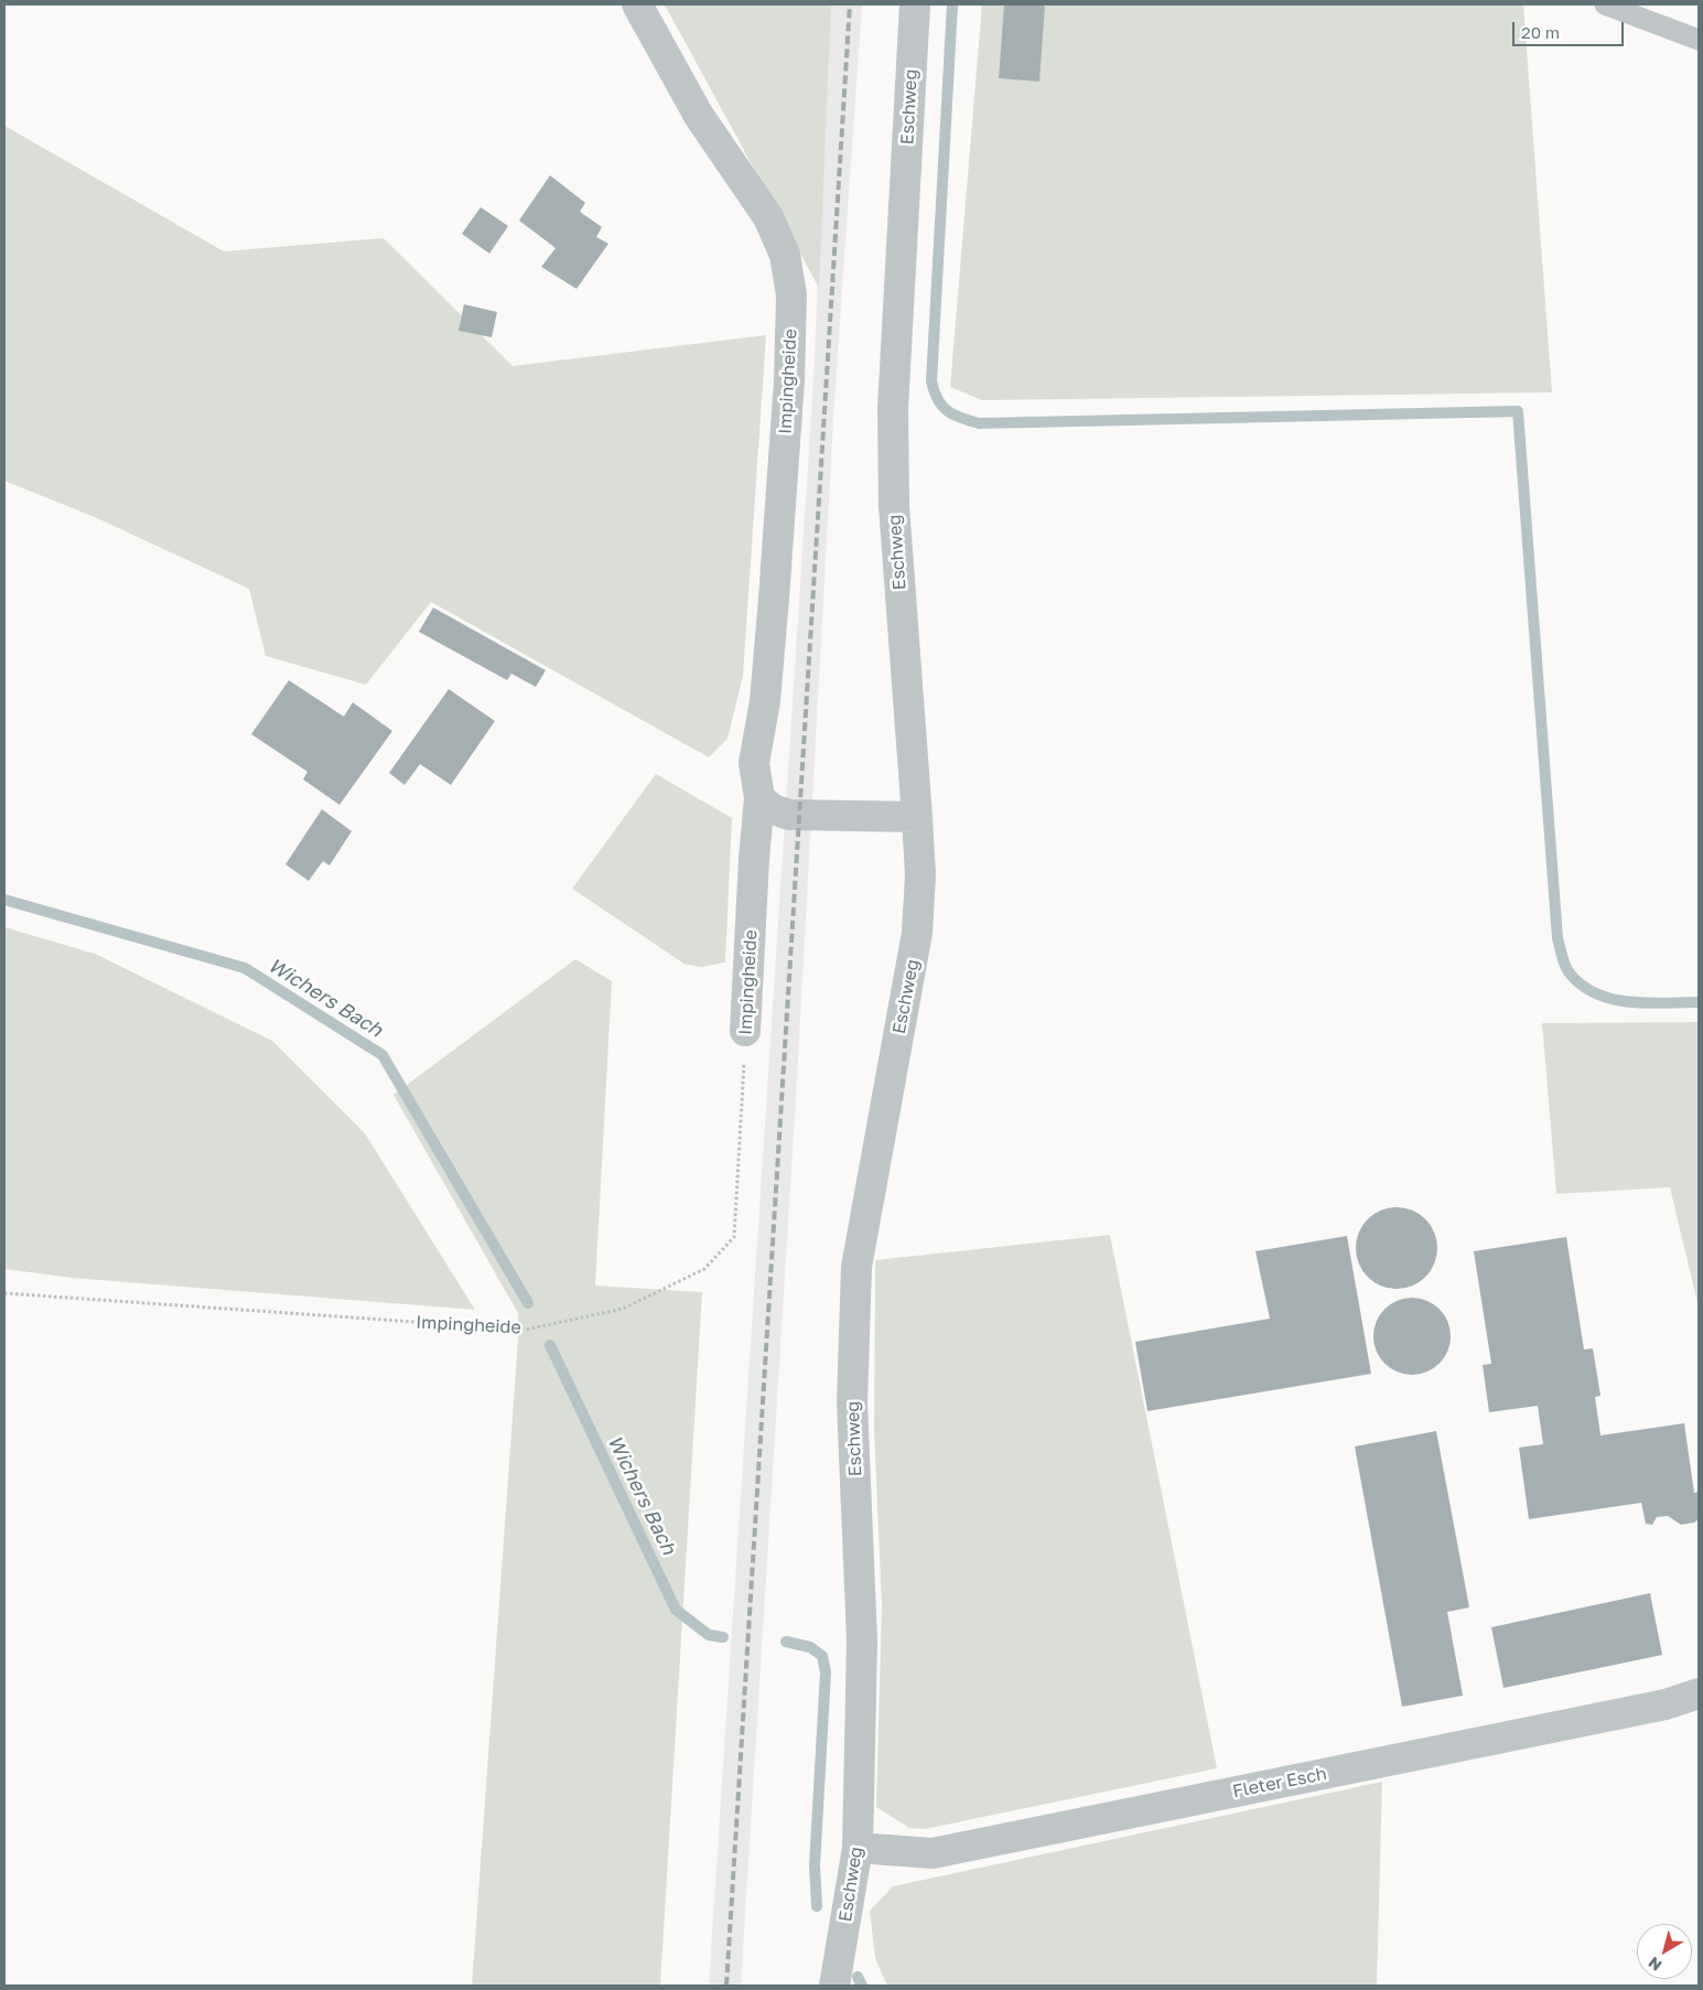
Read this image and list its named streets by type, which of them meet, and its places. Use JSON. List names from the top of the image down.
{
  "streets": {
    "street": ["Eschweg", "Impingheide", "Fleter Esch"]
  },
  "crossings": [
    ["Eschweg", "Fleter Esch"]
  ],
  "water": ["Wichers Bach"],
  "scale_bar": "20 m",
  "north": "bottom left"
}
